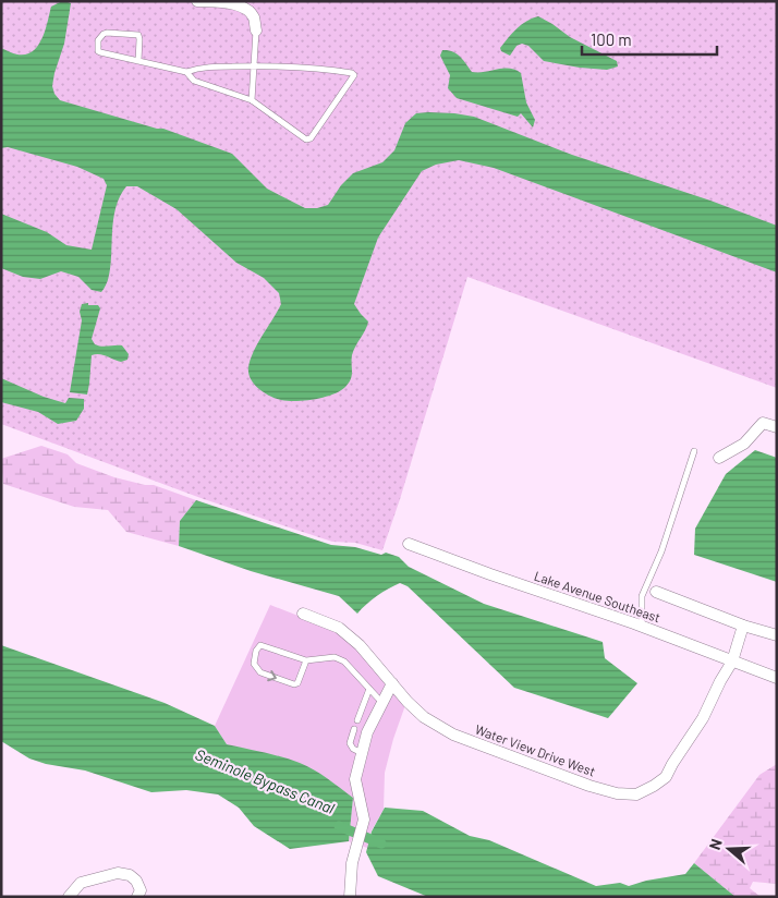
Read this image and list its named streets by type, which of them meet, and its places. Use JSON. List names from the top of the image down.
{
  "streets": {
    "street": ["Lake Avenue Southeast", "Water View Drive West"]
  },
  "crossings": [
    ["Lake Avenue Southeast", "Water View Drive West"]
  ],
  "water": ["Seminole Bypass Canal"],
  "scale_bar": "100 m",
  "north": "left"
}
